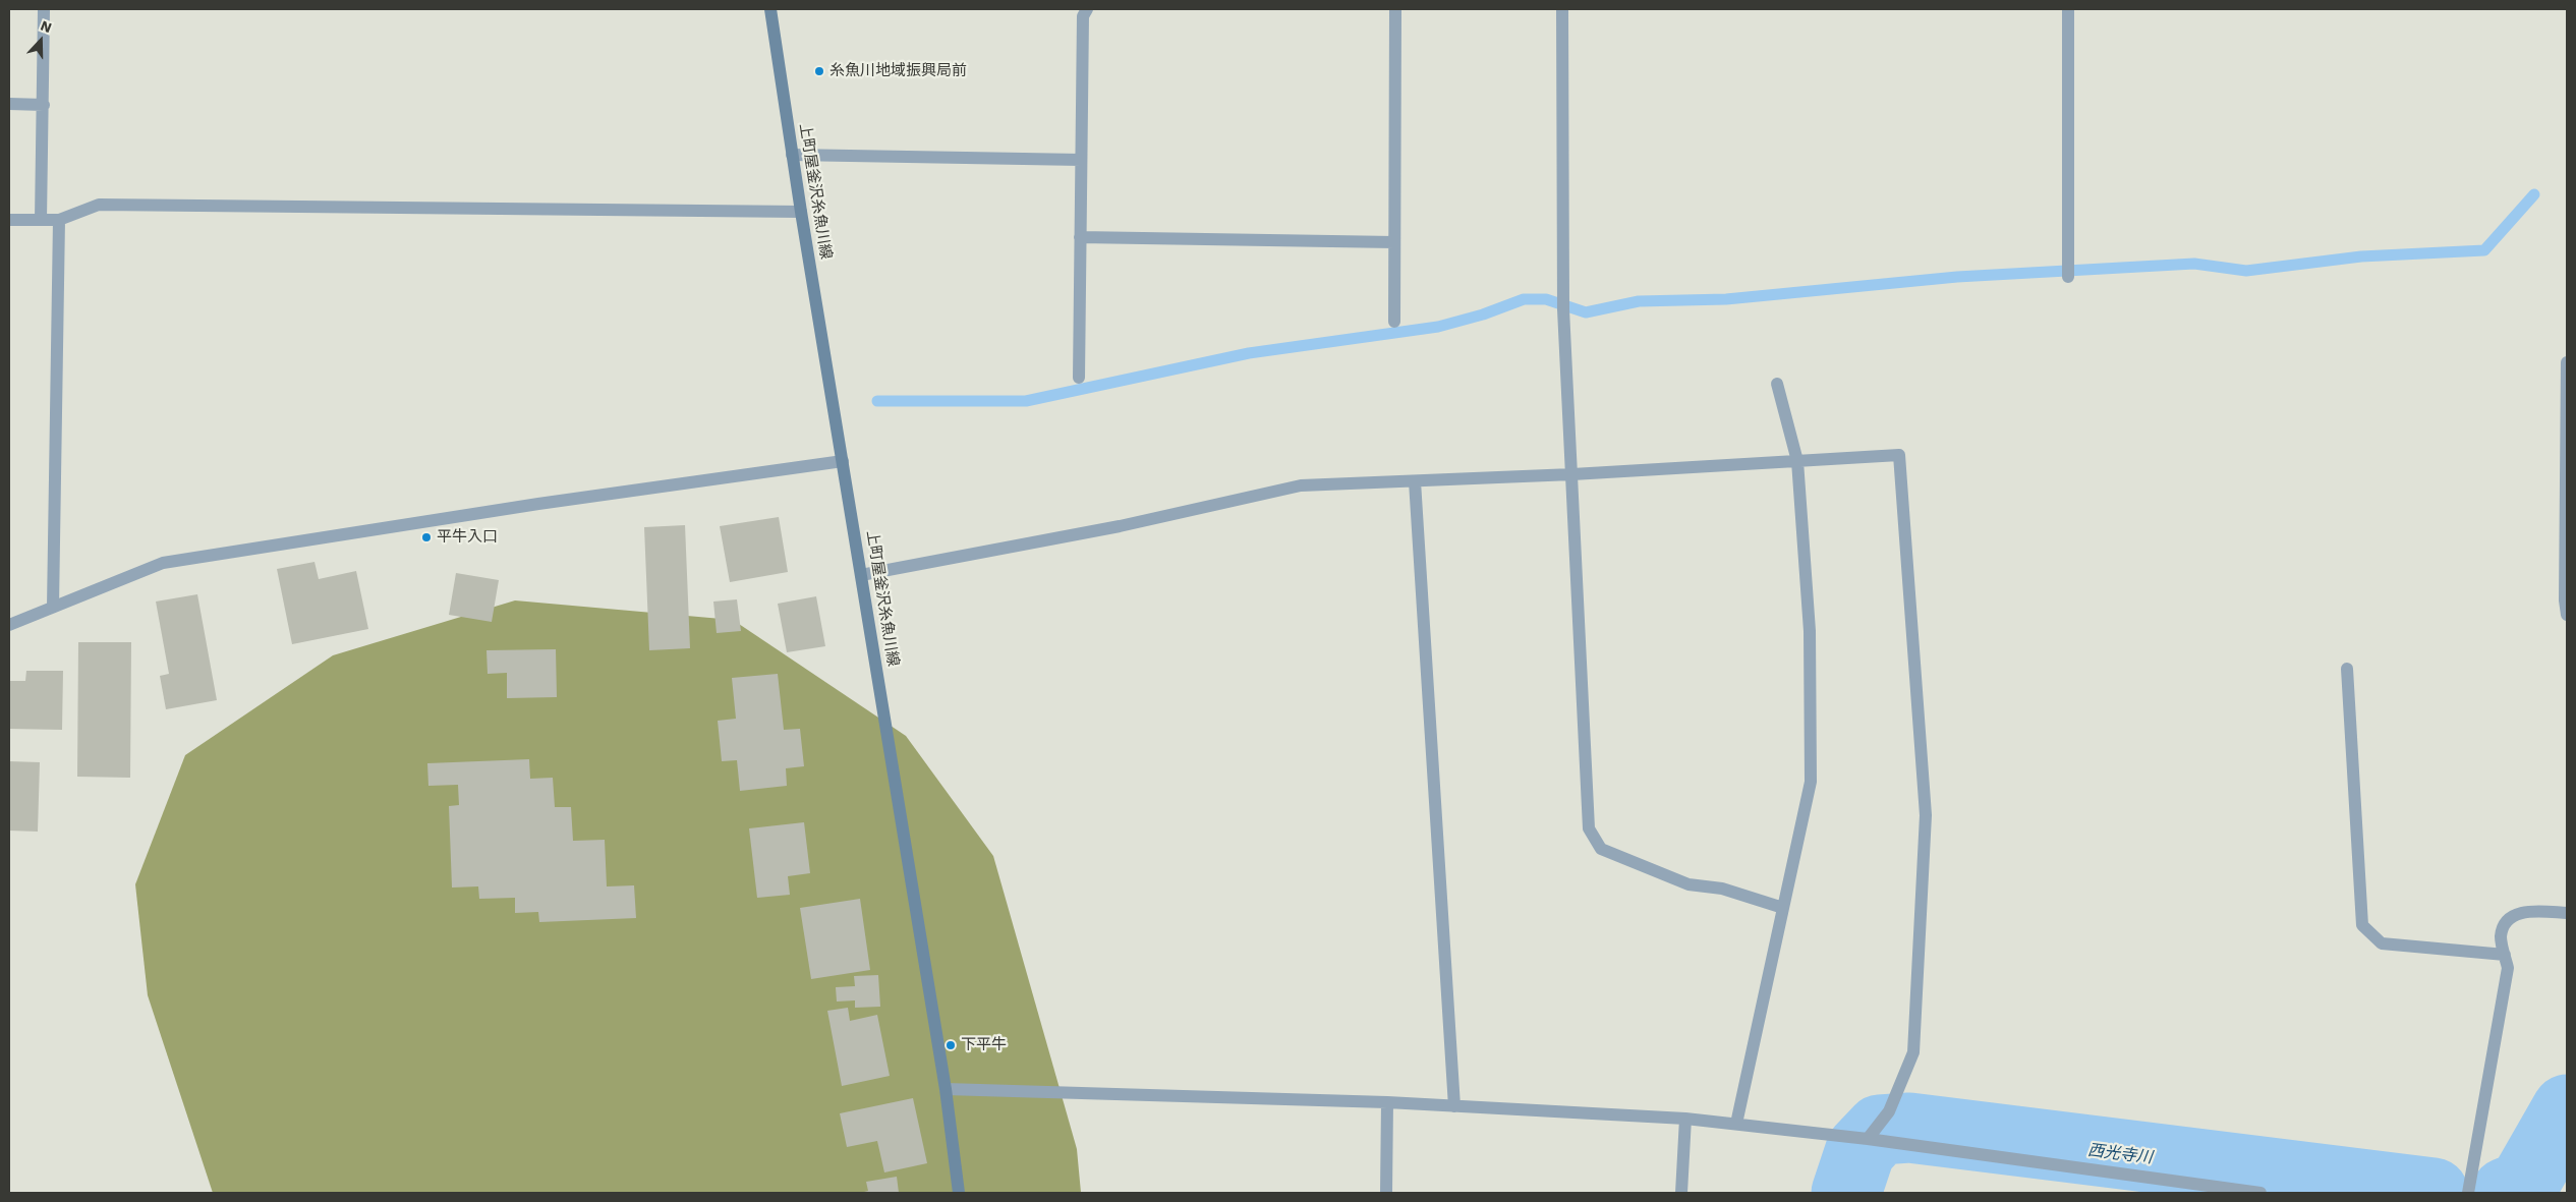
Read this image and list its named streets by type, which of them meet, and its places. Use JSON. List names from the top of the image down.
{
  "streets": {
    "main road": ["上町屋釜沢糸魚川線"]
  },
  "water": ["西光寺川"],
  "places": ["糸魚川地域振興局前", "平牛入口", "下平牛"],
  "north": "top"
}
